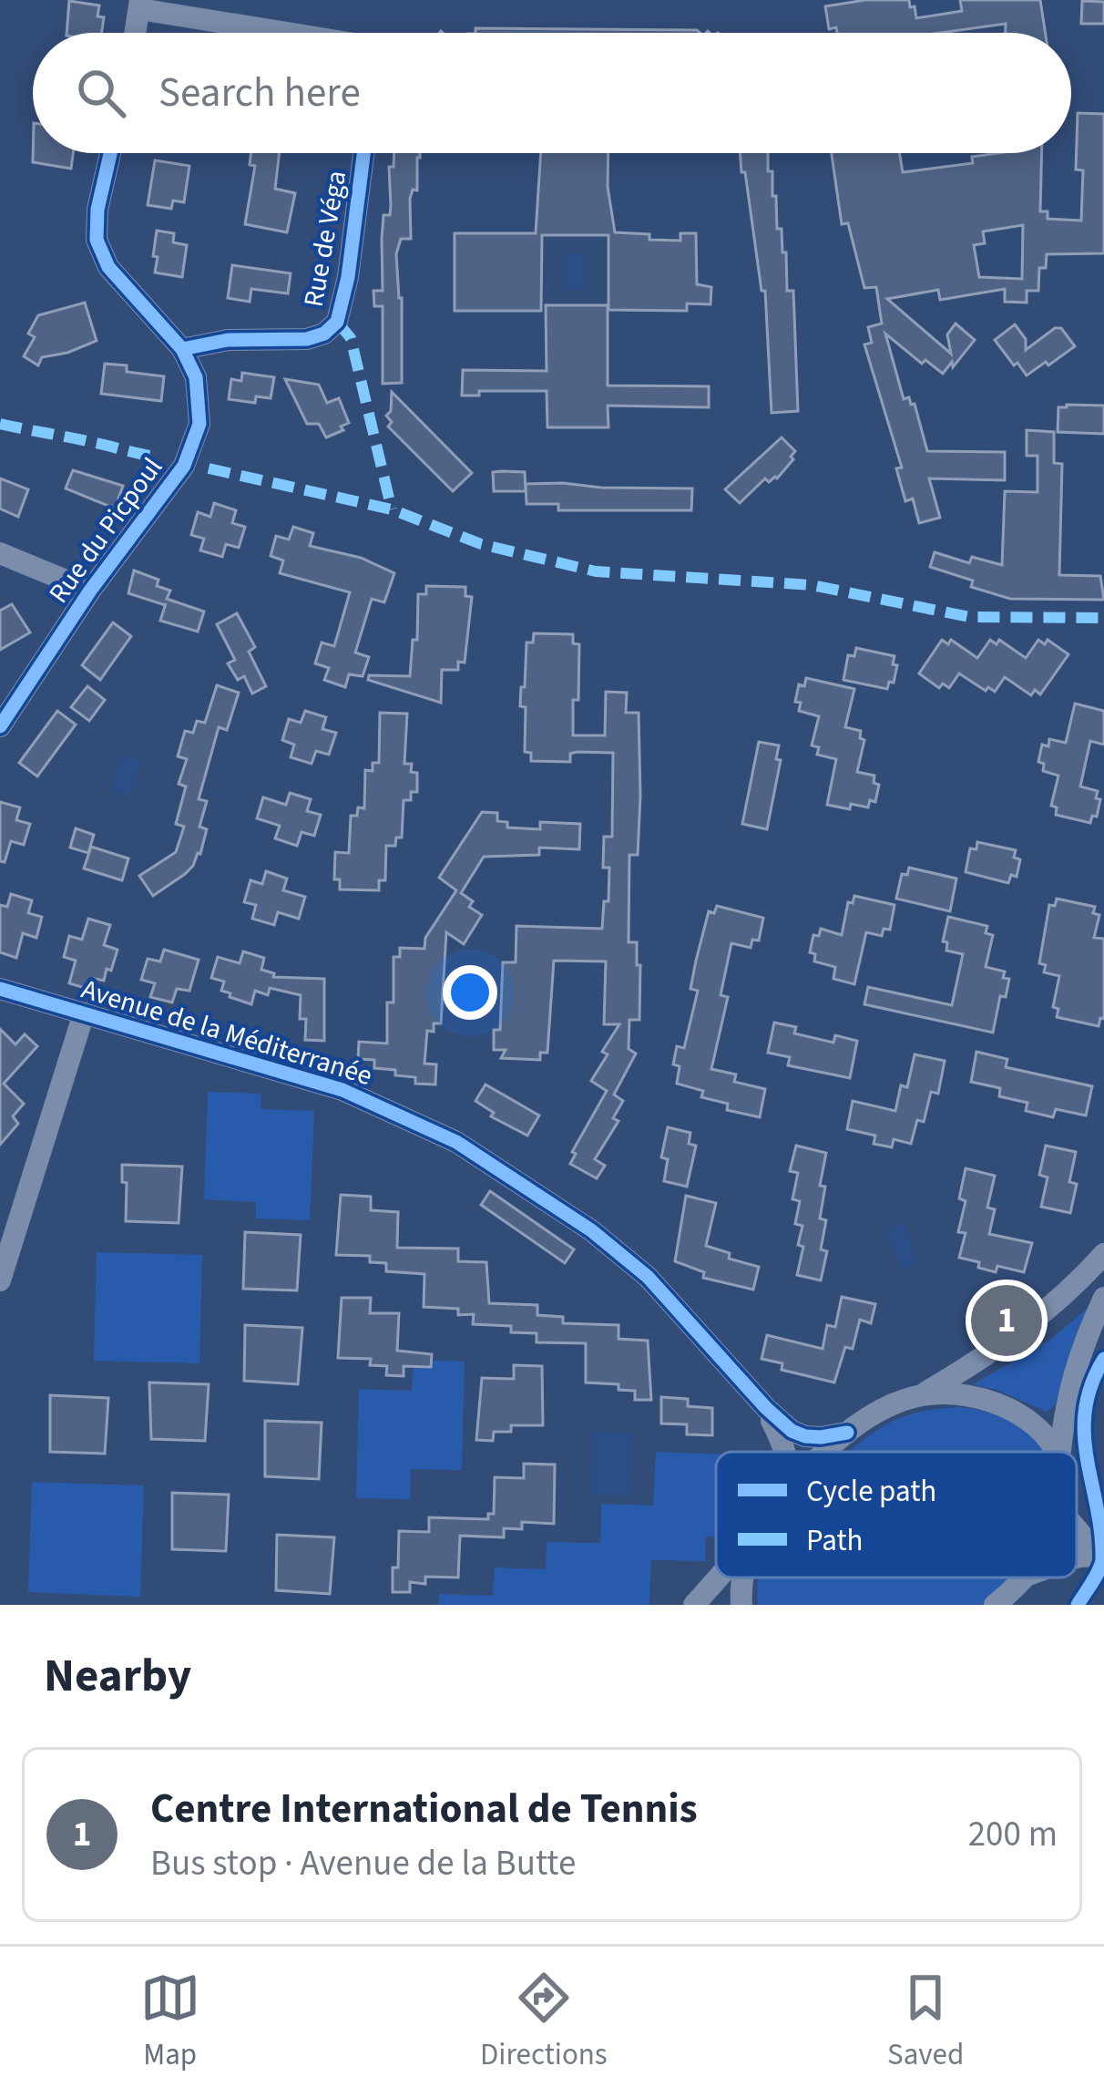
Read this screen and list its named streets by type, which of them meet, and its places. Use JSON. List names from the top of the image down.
{
  "streets": {
    "street": ["Rue de Véga", "Rue du Picpoul", "Avenue de la Méditerranée"]
  },
  "crossings": [
    ["Rue de Véga", "Rue du Picpoul"]
  ],
  "legend": ["Cycle path", "Path"],
  "page": {
    "search": "Search here",
    "pins": "1",
    "heading": "Nearby",
    "list": [
      {
        "mark": "1",
        "name": "Centre International de Tennis",
        "note": "Bus stop · Avenue de la Butte",
        "value": "200 m"
      }
    ],
    "nav": ["Map", "Directions", "Saved"]
  }
}
